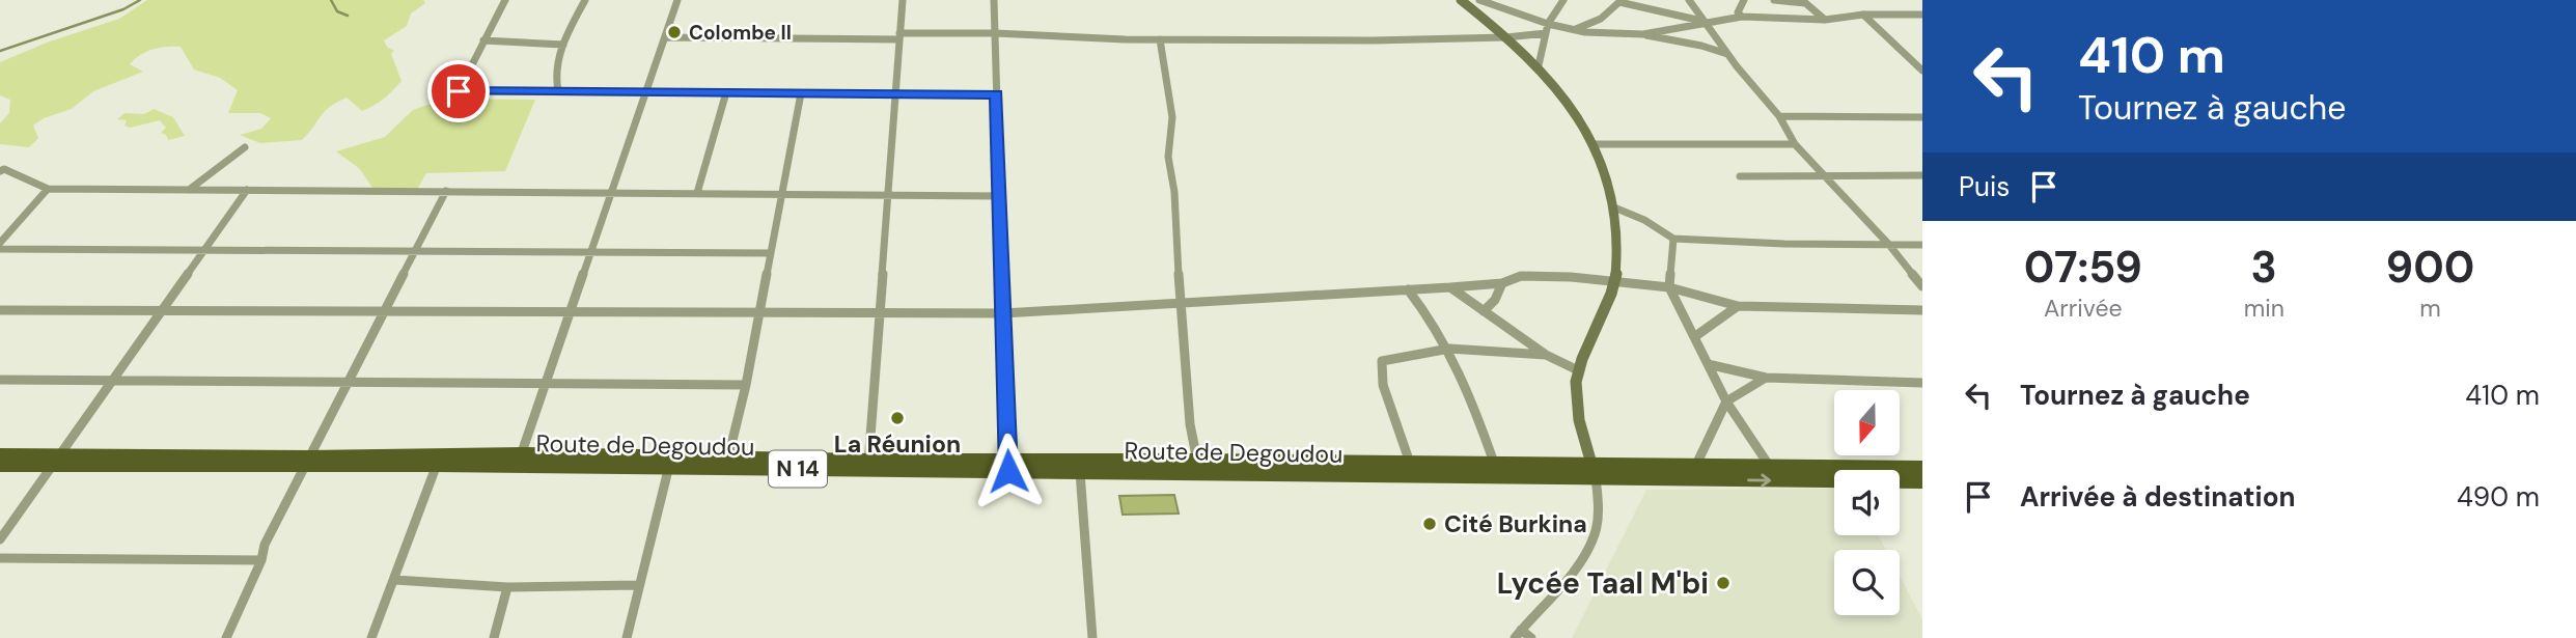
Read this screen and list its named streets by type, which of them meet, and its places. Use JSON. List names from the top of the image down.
{
  "streets": {
    "main road": ["Route de Degoudou", "N 14"]
  },
  "crossings": [
    ["Route de Degoudou", "N 14"]
  ],
  "places": [
    "Colombe II",
    "La Réunion",
    "Cité Burkina",
    "Lycée Taal M'bi"
  ],
  "north": "bottom",
  "page": {
    "turn": ["410 m", "Tournez à gauche"],
    "then": "Puis",
    "eta": [
      "07:59",
      "Arrivée",
      "3",
      "min",
      "900",
      "m"
    ],
    "list": [
      {
        "name": "Tournez à gauche",
        "value": "410 m"
      },
      {
        "name": "Arrivée à destination",
        "value": "490 m"
      }
    ]
  }
}
